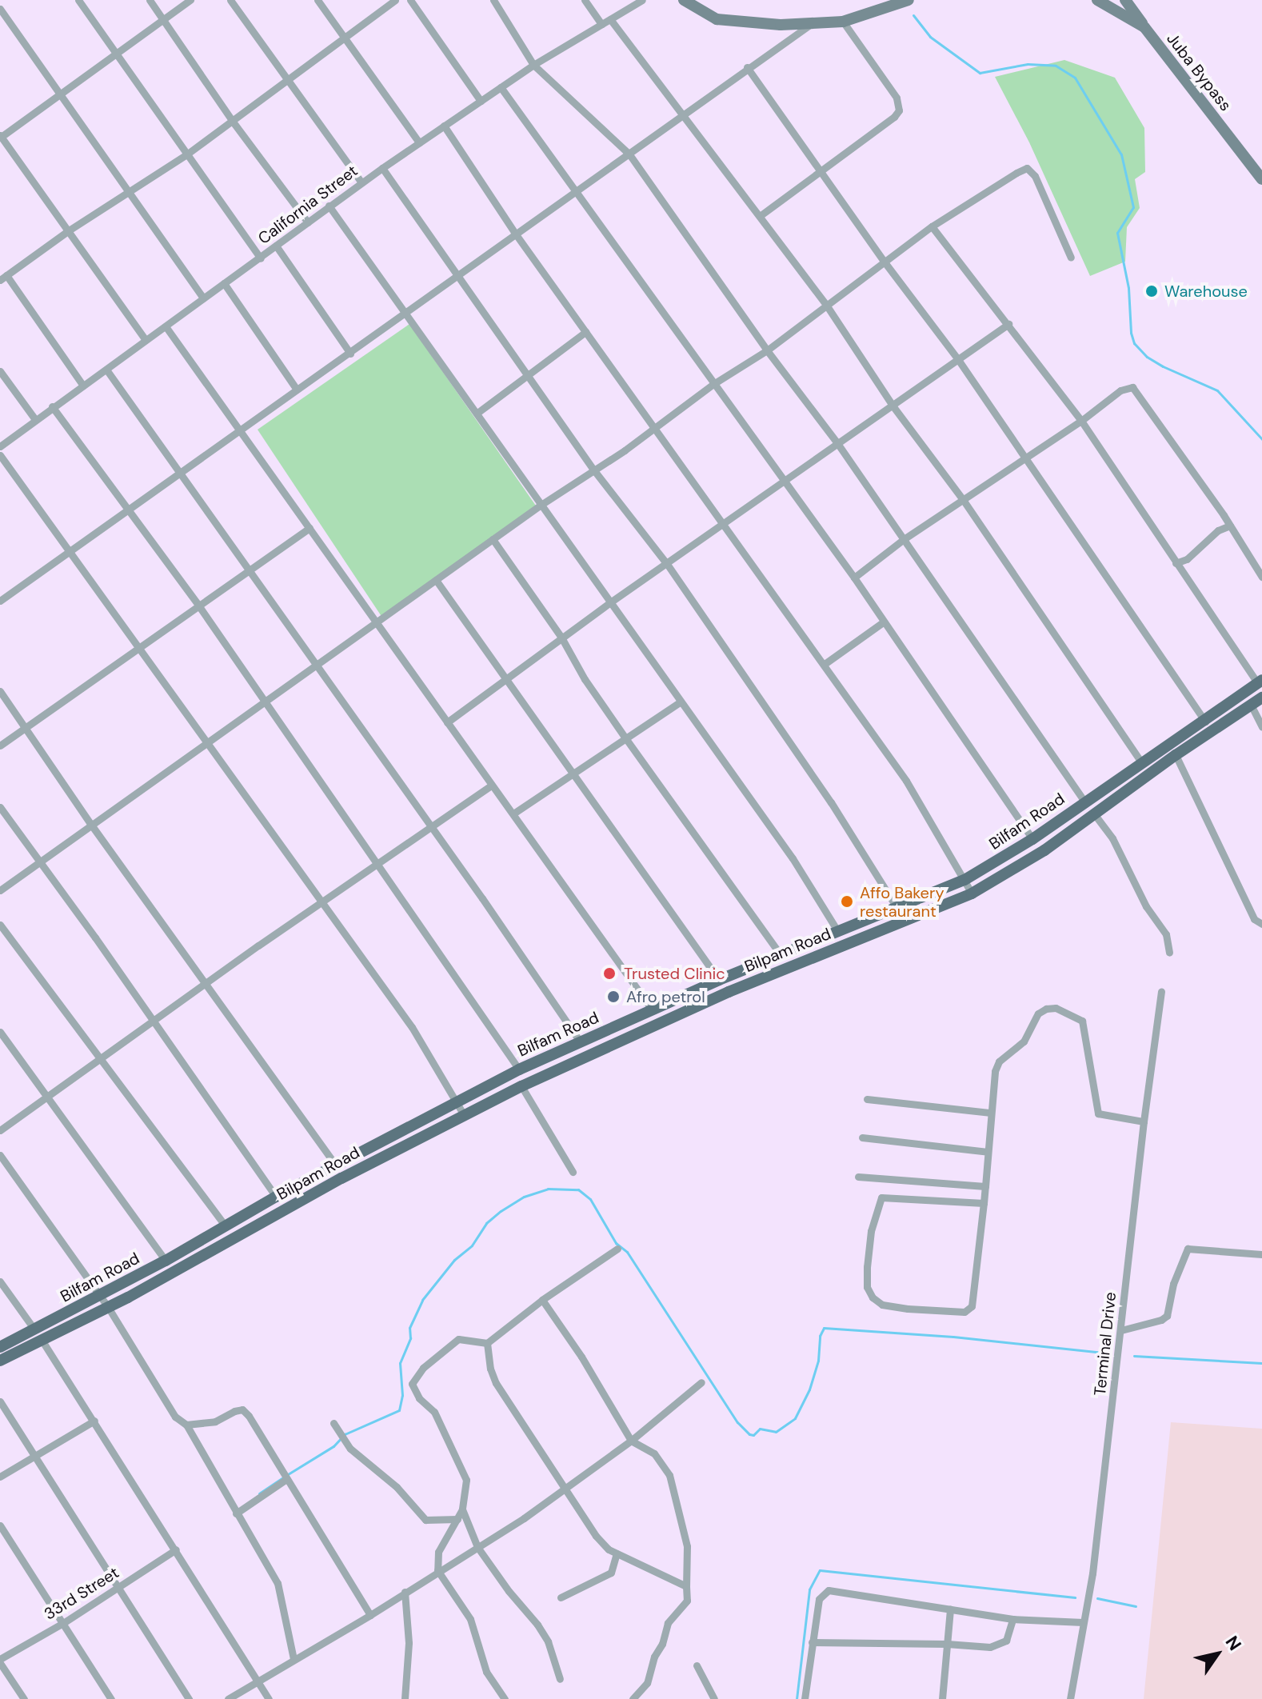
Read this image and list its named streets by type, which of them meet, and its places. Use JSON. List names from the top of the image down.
{
  "streets": {
    "main road": ["Juba Bypass", "Bilfam Road", "Bilpam Road"],
    "street": ["California Street", "Terminal Drive", "33rd Street"]
  },
  "crossings": [
    ["Bilfam Road", "Bilpam Road"]
  ],
  "places": [
    "Warehouse",
    "Affo Bakery restaurant",
    "Trusted Clinic",
    "Afro petrol"
  ],
  "north": "top right"
}
